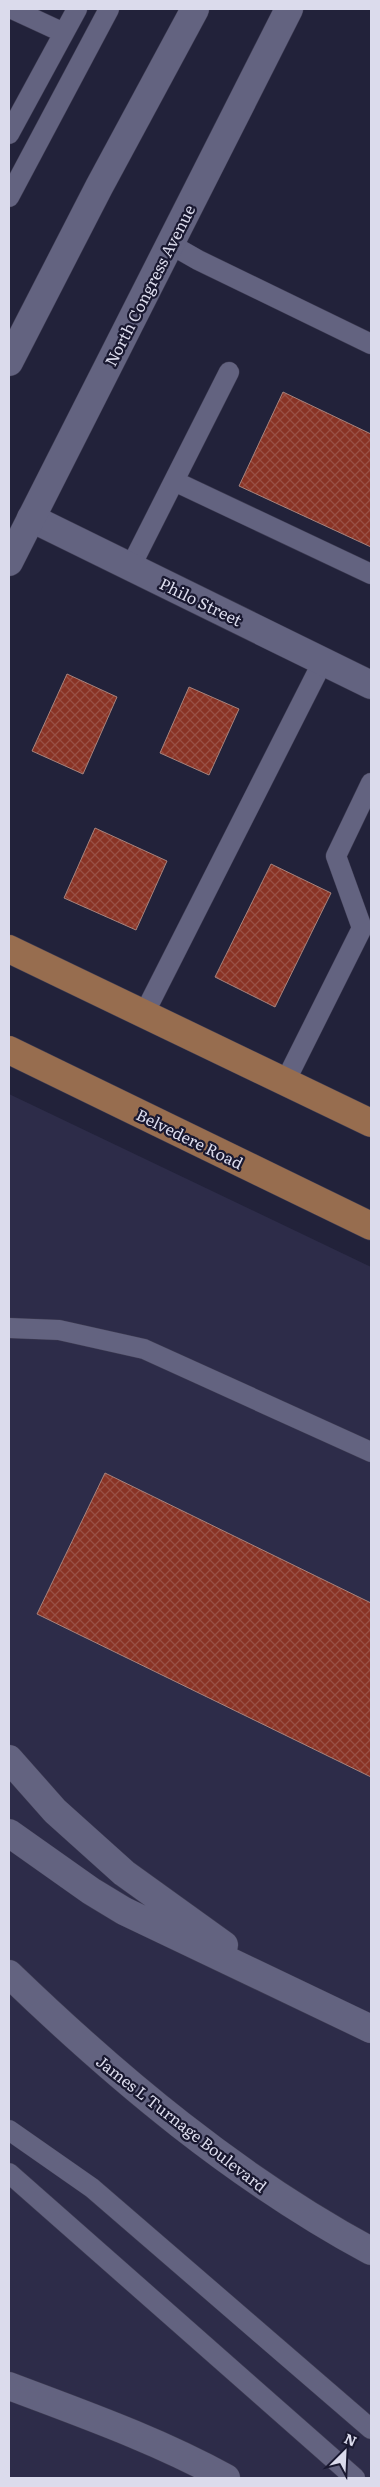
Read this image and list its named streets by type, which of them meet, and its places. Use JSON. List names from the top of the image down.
{
  "streets": {
    "main road": ["Belvedere Road"],
    "street": ["North Congress Avenue", "Philo Street", "James L Turnage Boulevard"]
  },
  "crossings": [
    ["North Congress Avenue", "Philo Street"]
  ],
  "north": "top right"
}
